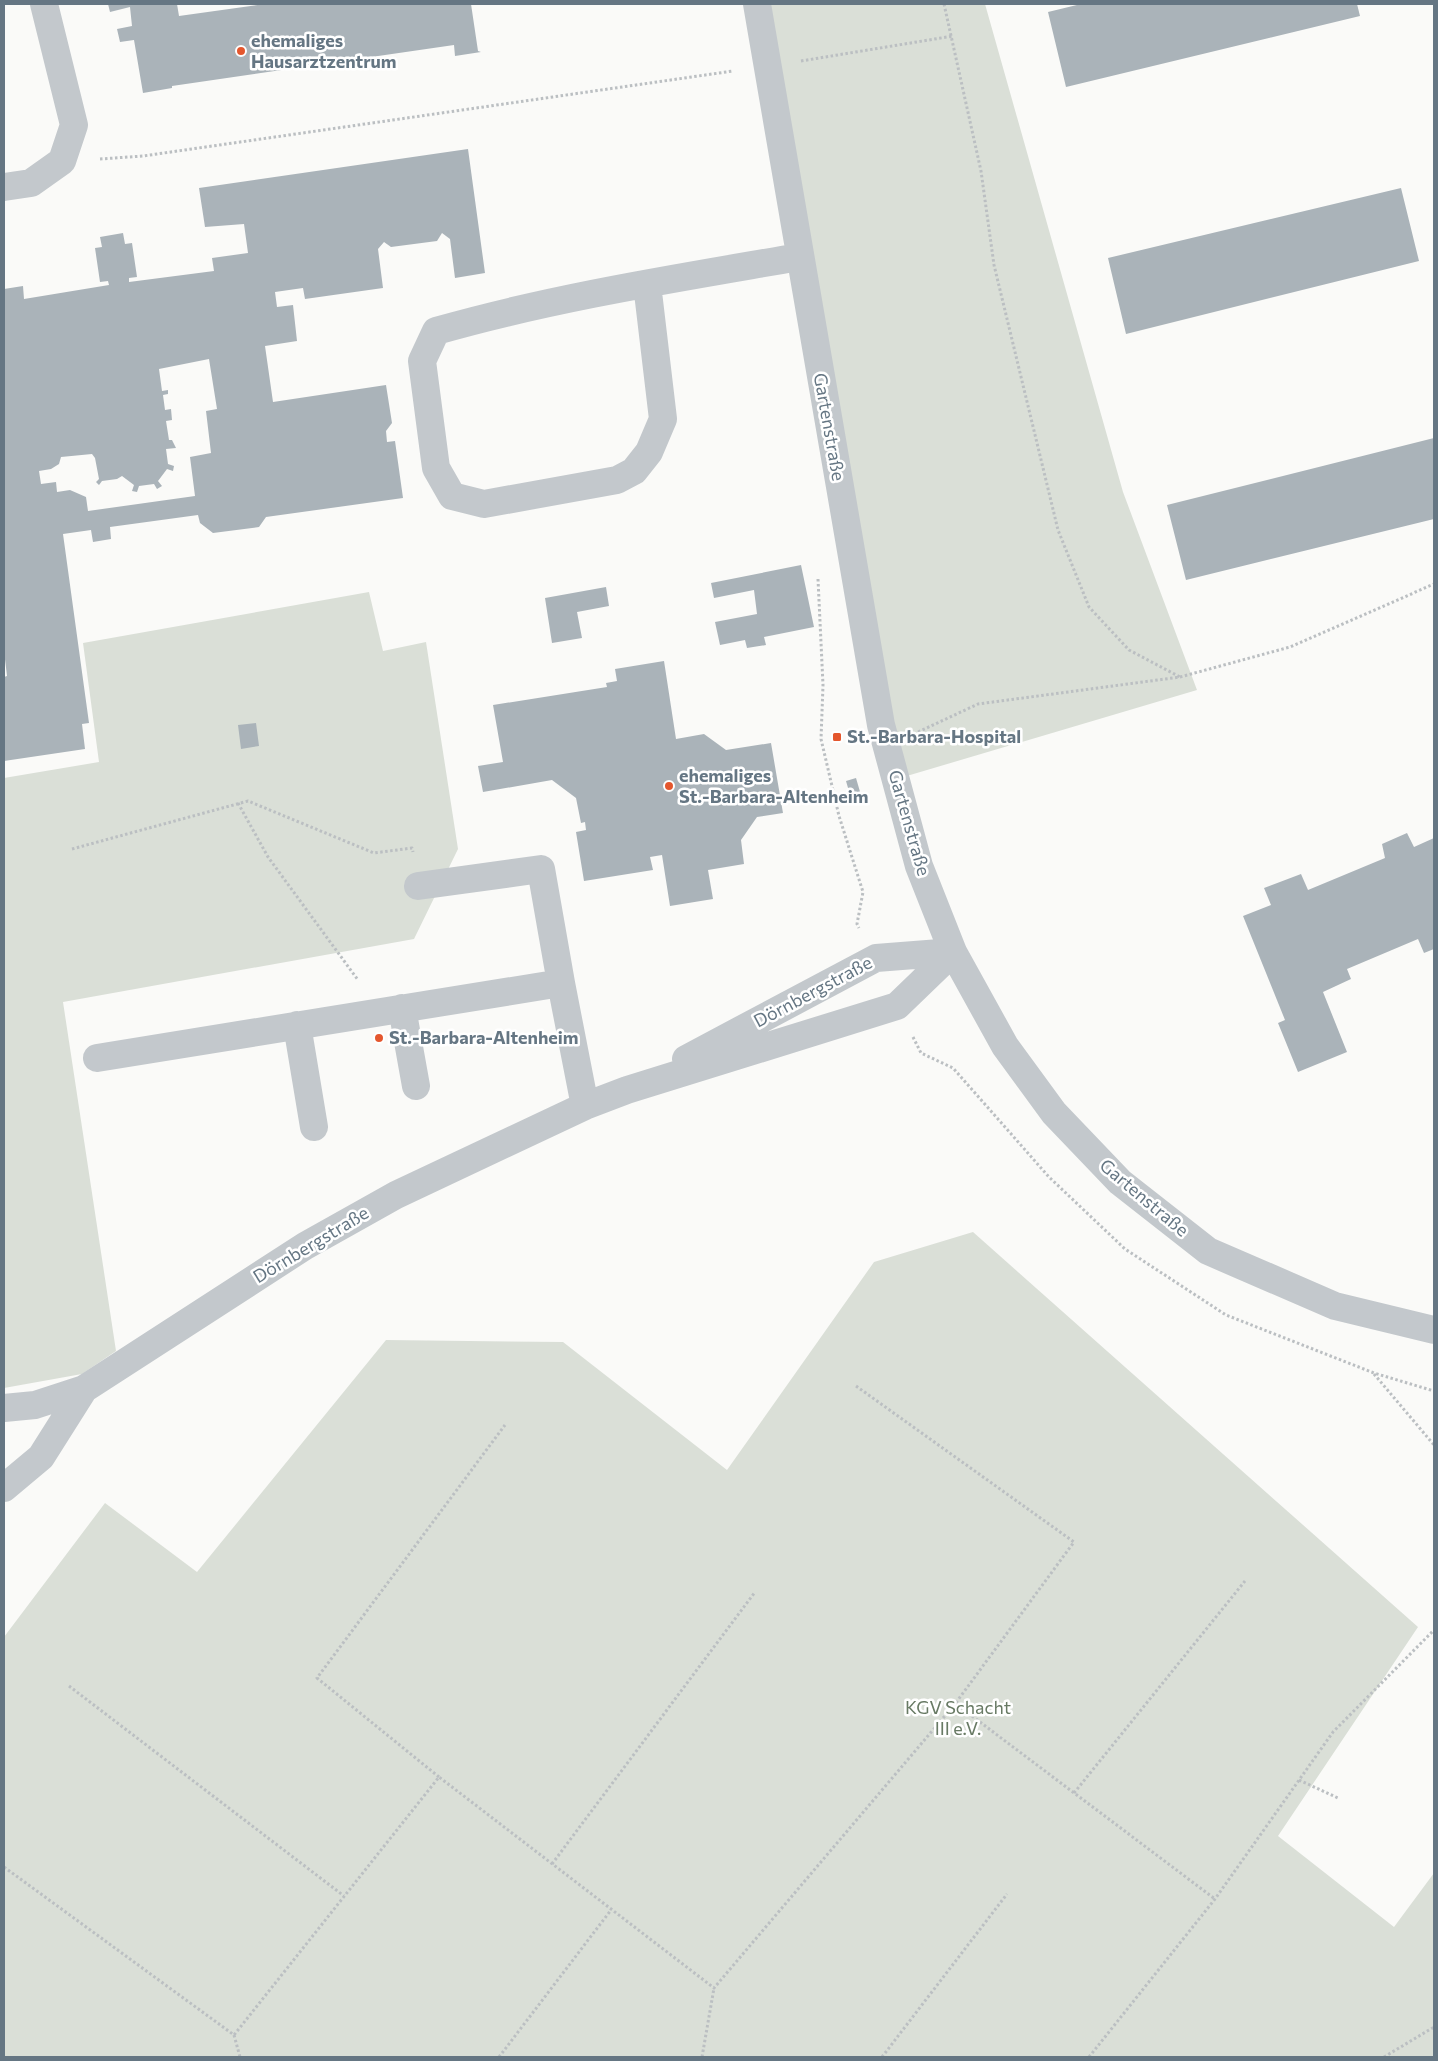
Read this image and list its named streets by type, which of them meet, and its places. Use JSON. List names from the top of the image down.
{
  "streets": {
    "street": ["Gartenstraße", "Dörnbergstraße"]
  },
  "crossings": [
    ["Gartenstraße", "Dörnbergstraße"]
  ],
  "parks": ["KGV Schacht III e.V."],
  "places": {
    "other": ["ehemaliges Hausarztzentrum", "ehemaliges St.-Barbara-Altenheim", "St.-Barbara-Altenheim"],
    "transit": ["St.-Barbara-Hospital"]
  }
}
